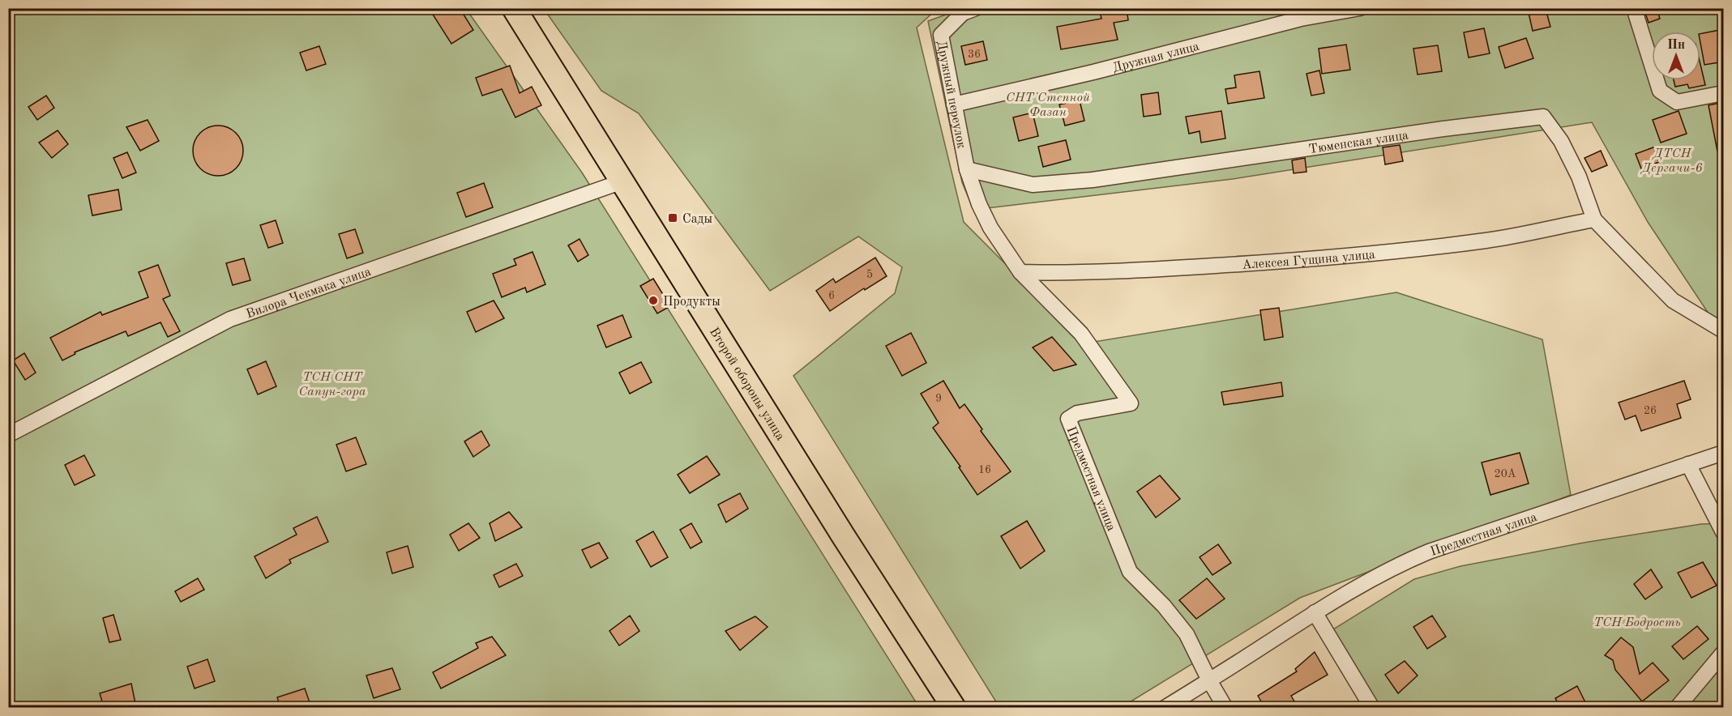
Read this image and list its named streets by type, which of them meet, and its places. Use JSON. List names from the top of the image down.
{
  "streets": {
    "main road": ["Второй обороны улица"],
    "street": [
      "Дружная улица",
      "Дружный переулок",
      "Тюменская улица",
      "Алексея Гущина улица",
      "Вилора Чекмака улица",
      "Предместная улица"
    ]
  },
  "crossings": [
    ["Дружная улица", "Дружный переулок"],
    ["Дружный переулок", "Тюменская улица"],
    ["Дружный переулок", "Предместная улица"],
    ["Тюменская улица", "Алексея Гущина улица"],
    ["Алексея Гущина улица", "Предместная улица"],
    ["Вилора Чекмака улица", "Второй обороны улица"]
  ],
  "parks": [
    "СНТ Степной Фазан",
    "ДТСН Дергачи-6",
    "ТСН СНТ Сапун-гора",
    "ТСН Бодрость"
  ],
  "places": {
    "transit": ["Сады"],
    "other": ["Продукты"]
  },
  "house_numbers": [
    "36",
    "5",
    "6",
    "9",
    "26",
    "16",
    "20А"
  ],
  "north": "top"
}
